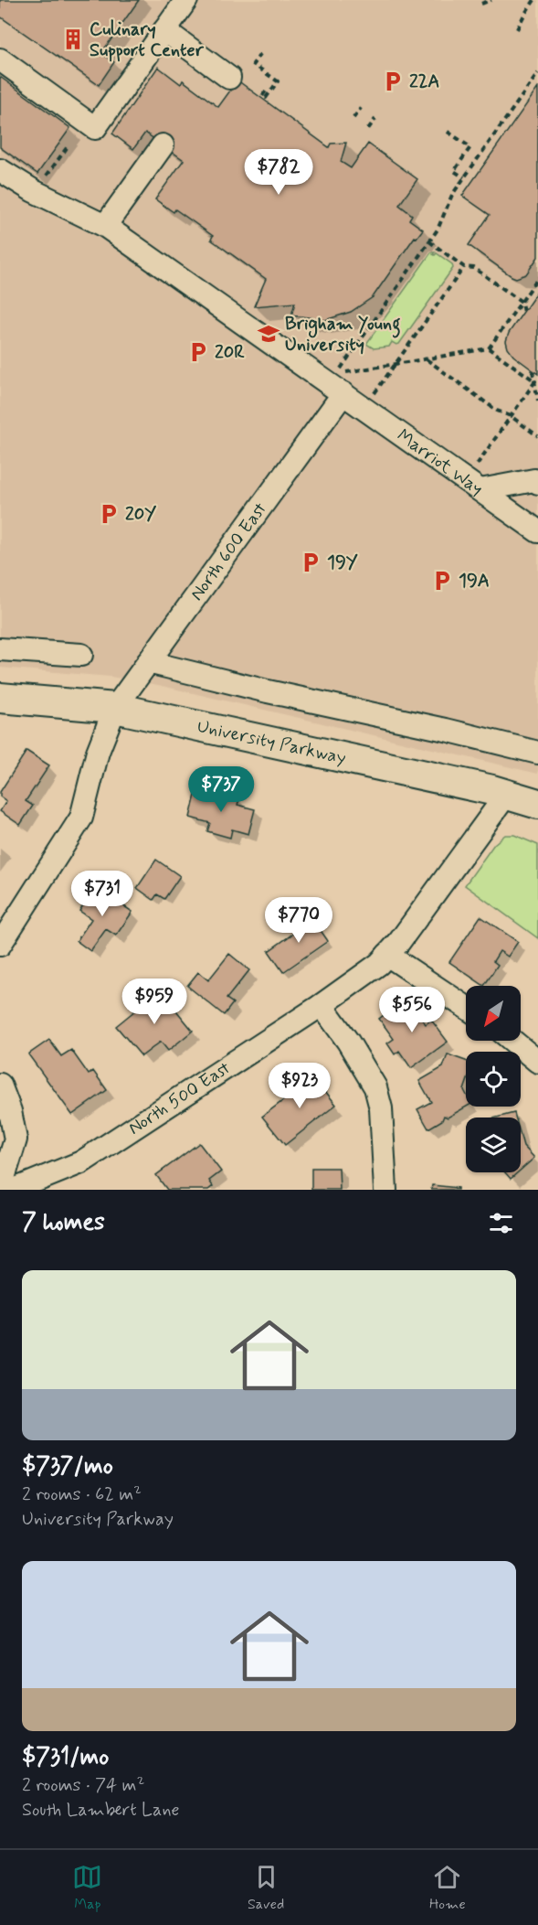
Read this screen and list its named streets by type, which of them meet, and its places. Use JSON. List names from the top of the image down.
{
  "streets": {
    "main road": ["University Parkway"],
    "street": ["Marriot Way", "North 600 East", "North 500 East"]
  },
  "crossings": [
    ["Marriot Way", "North 600 East"],
    ["North 600 East", "University Parkway"],
    ["University Parkway", "North 500 East"]
  ],
  "places": {
    "building": ["Culinary Support Center"],
    "parking": [
      "22A",
      "20R",
      "20Y",
      "19Y",
      "19A"
    ],
    "school or university": ["Brigham Young University"]
  },
  "north": "bottom left",
  "page": {
    "price": [
      "$782",
      "$737",
      "$731",
      "$770",
      "$959",
      "$556",
      "$923"
    ],
    "heading": "7 homes",
    "list": [
      {
        "name": "$737/mo",
        "note": "2 rooms · 62 m² · University Parkway"
      },
      {
        "name": "$731/mo",
        "note": "2 rooms · 74 m² · South Lambert Lane"
      }
    ],
    "tabs": ["Map", "Saved", "Home"]
  }
}
